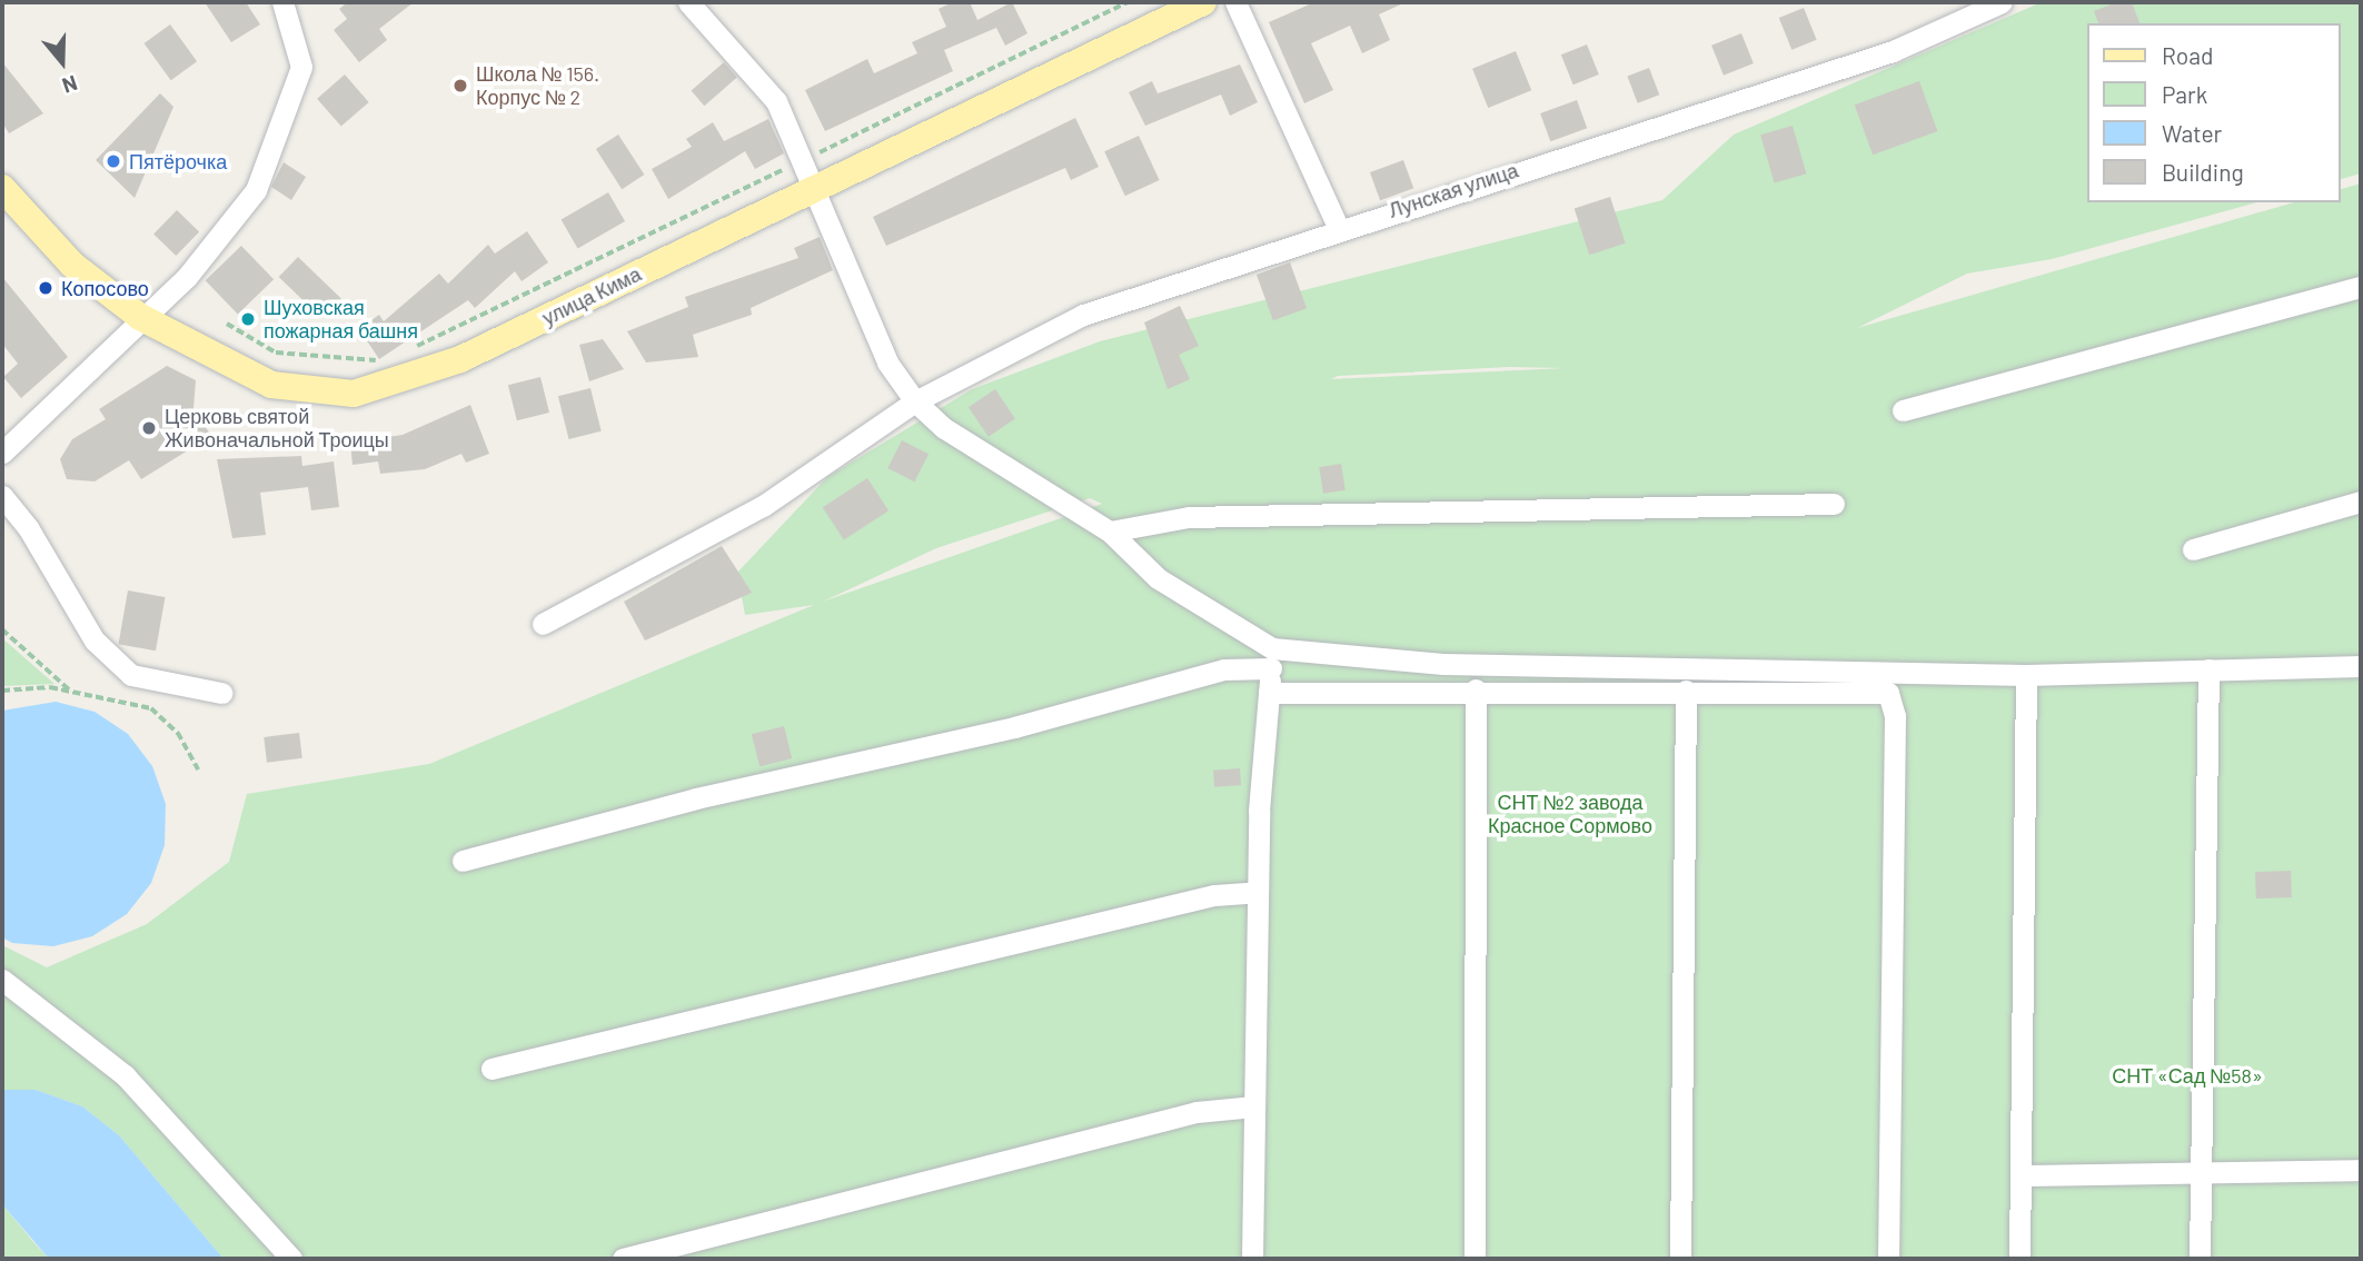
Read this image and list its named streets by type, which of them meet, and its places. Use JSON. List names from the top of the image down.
{
  "streets": {
    "main road": ["улица Кима"],
    "street": ["Лунская улица"]
  },
  "parks": ["СНТ №2 завода Красное Сормово", "СНТ «Сад №58»"],
  "places": [
    "Школа № 156. Корпус № 2",
    "Пятёрочка",
    "Копосово",
    "Шуховская пожарная башня",
    "Церковь святой Живоначальной Троицы"
  ],
  "legend": [
    "Road",
    "Park",
    "Water",
    "Building"
  ],
  "north": "bottom"
}
